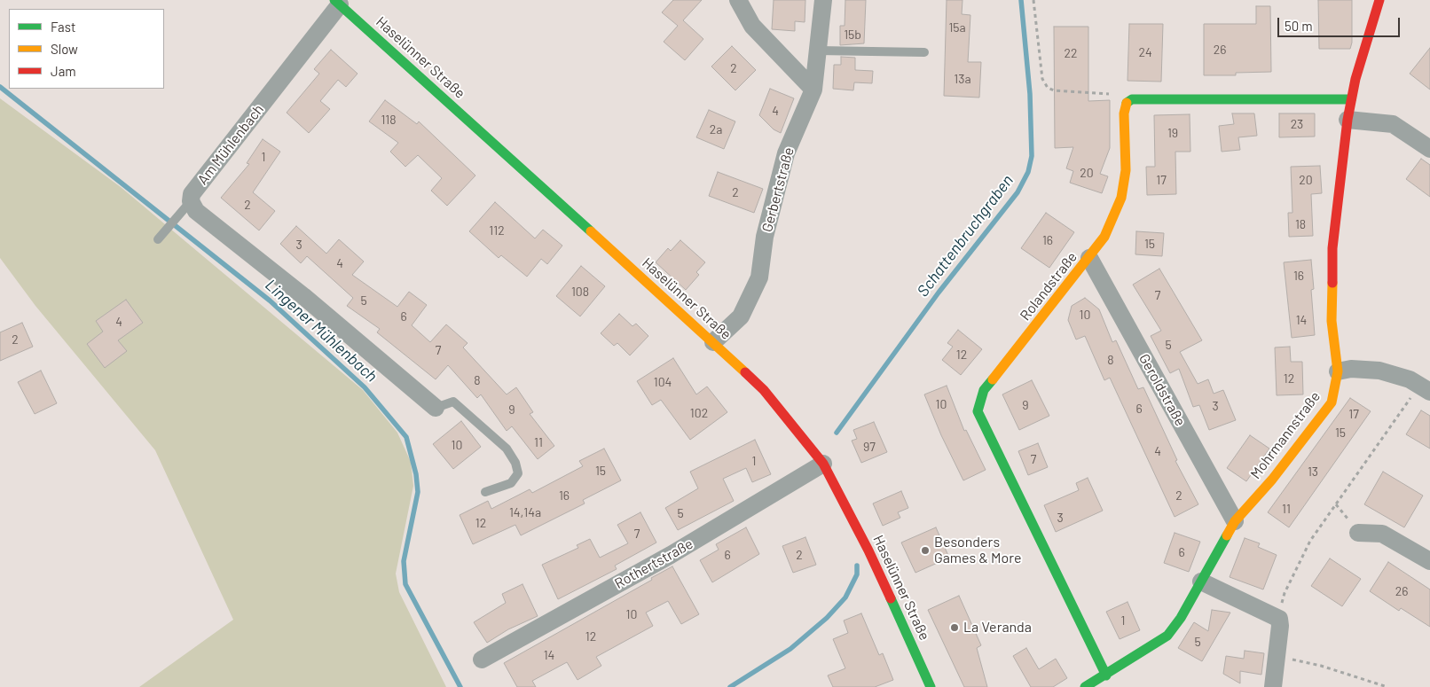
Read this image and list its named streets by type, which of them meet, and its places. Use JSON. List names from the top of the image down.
{
  "streets": {
    "street": [
      "Haselünner Straße",
      "Am Mühlenbach",
      "Gerbertstraße",
      "Rolandstraße",
      "Geroldstraße",
      "Mohrmannstraße",
      "Rothertstraße"
    ]
  },
  "crossings": [
    ["Haselünner Straße", "Am Mühlenbach"],
    ["Haselünner Straße", "Gerbertstraße"],
    ["Haselünner Straße", "Rothertstraße"],
    ["Rolandstraße", "Geroldstraße"],
    ["Rolandstraße", "Mohrmannstraße"],
    ["Geroldstraße", "Mohrmannstraße"]
  ],
  "water": ["Schattenbruchgraben", "Lingener Mühlenbach"],
  "places": ["Besonders Games & More", "La Veranda"],
  "house_numbers": [
    "15a",
    "15b",
    "26",
    "24",
    "22",
    "2",
    "13a",
    "4",
    "118",
    "23",
    "2a",
    "19",
    "1",
    "20",
    "17",
    "20",
    "2",
    "2",
    "18",
    "112",
    "16",
    "15",
    "3",
    "4",
    "16",
    "108",
    "7",
    "5",
    "10",
    "6",
    "14",
    "4",
    "2",
    "5",
    "7",
    "12",
    "8",
    "12",
    "8",
    "104",
    "10",
    "9",
    "3",
    "6",
    "9",
    "102",
    "17",
    "15",
    "11",
    "10",
    "97",
    "4",
    "7",
    "1",
    "15",
    "13",
    "16",
    "2",
    "11",
    "14,14a",
    "5",
    "3",
    "12",
    "7",
    "6",
    "6",
    "2",
    "26",
    "10",
    "1",
    "12",
    "5",
    "14"
  ],
  "legend": ["Fast", "Slow", "Jam"],
  "scale_bar": "50 m"
}
